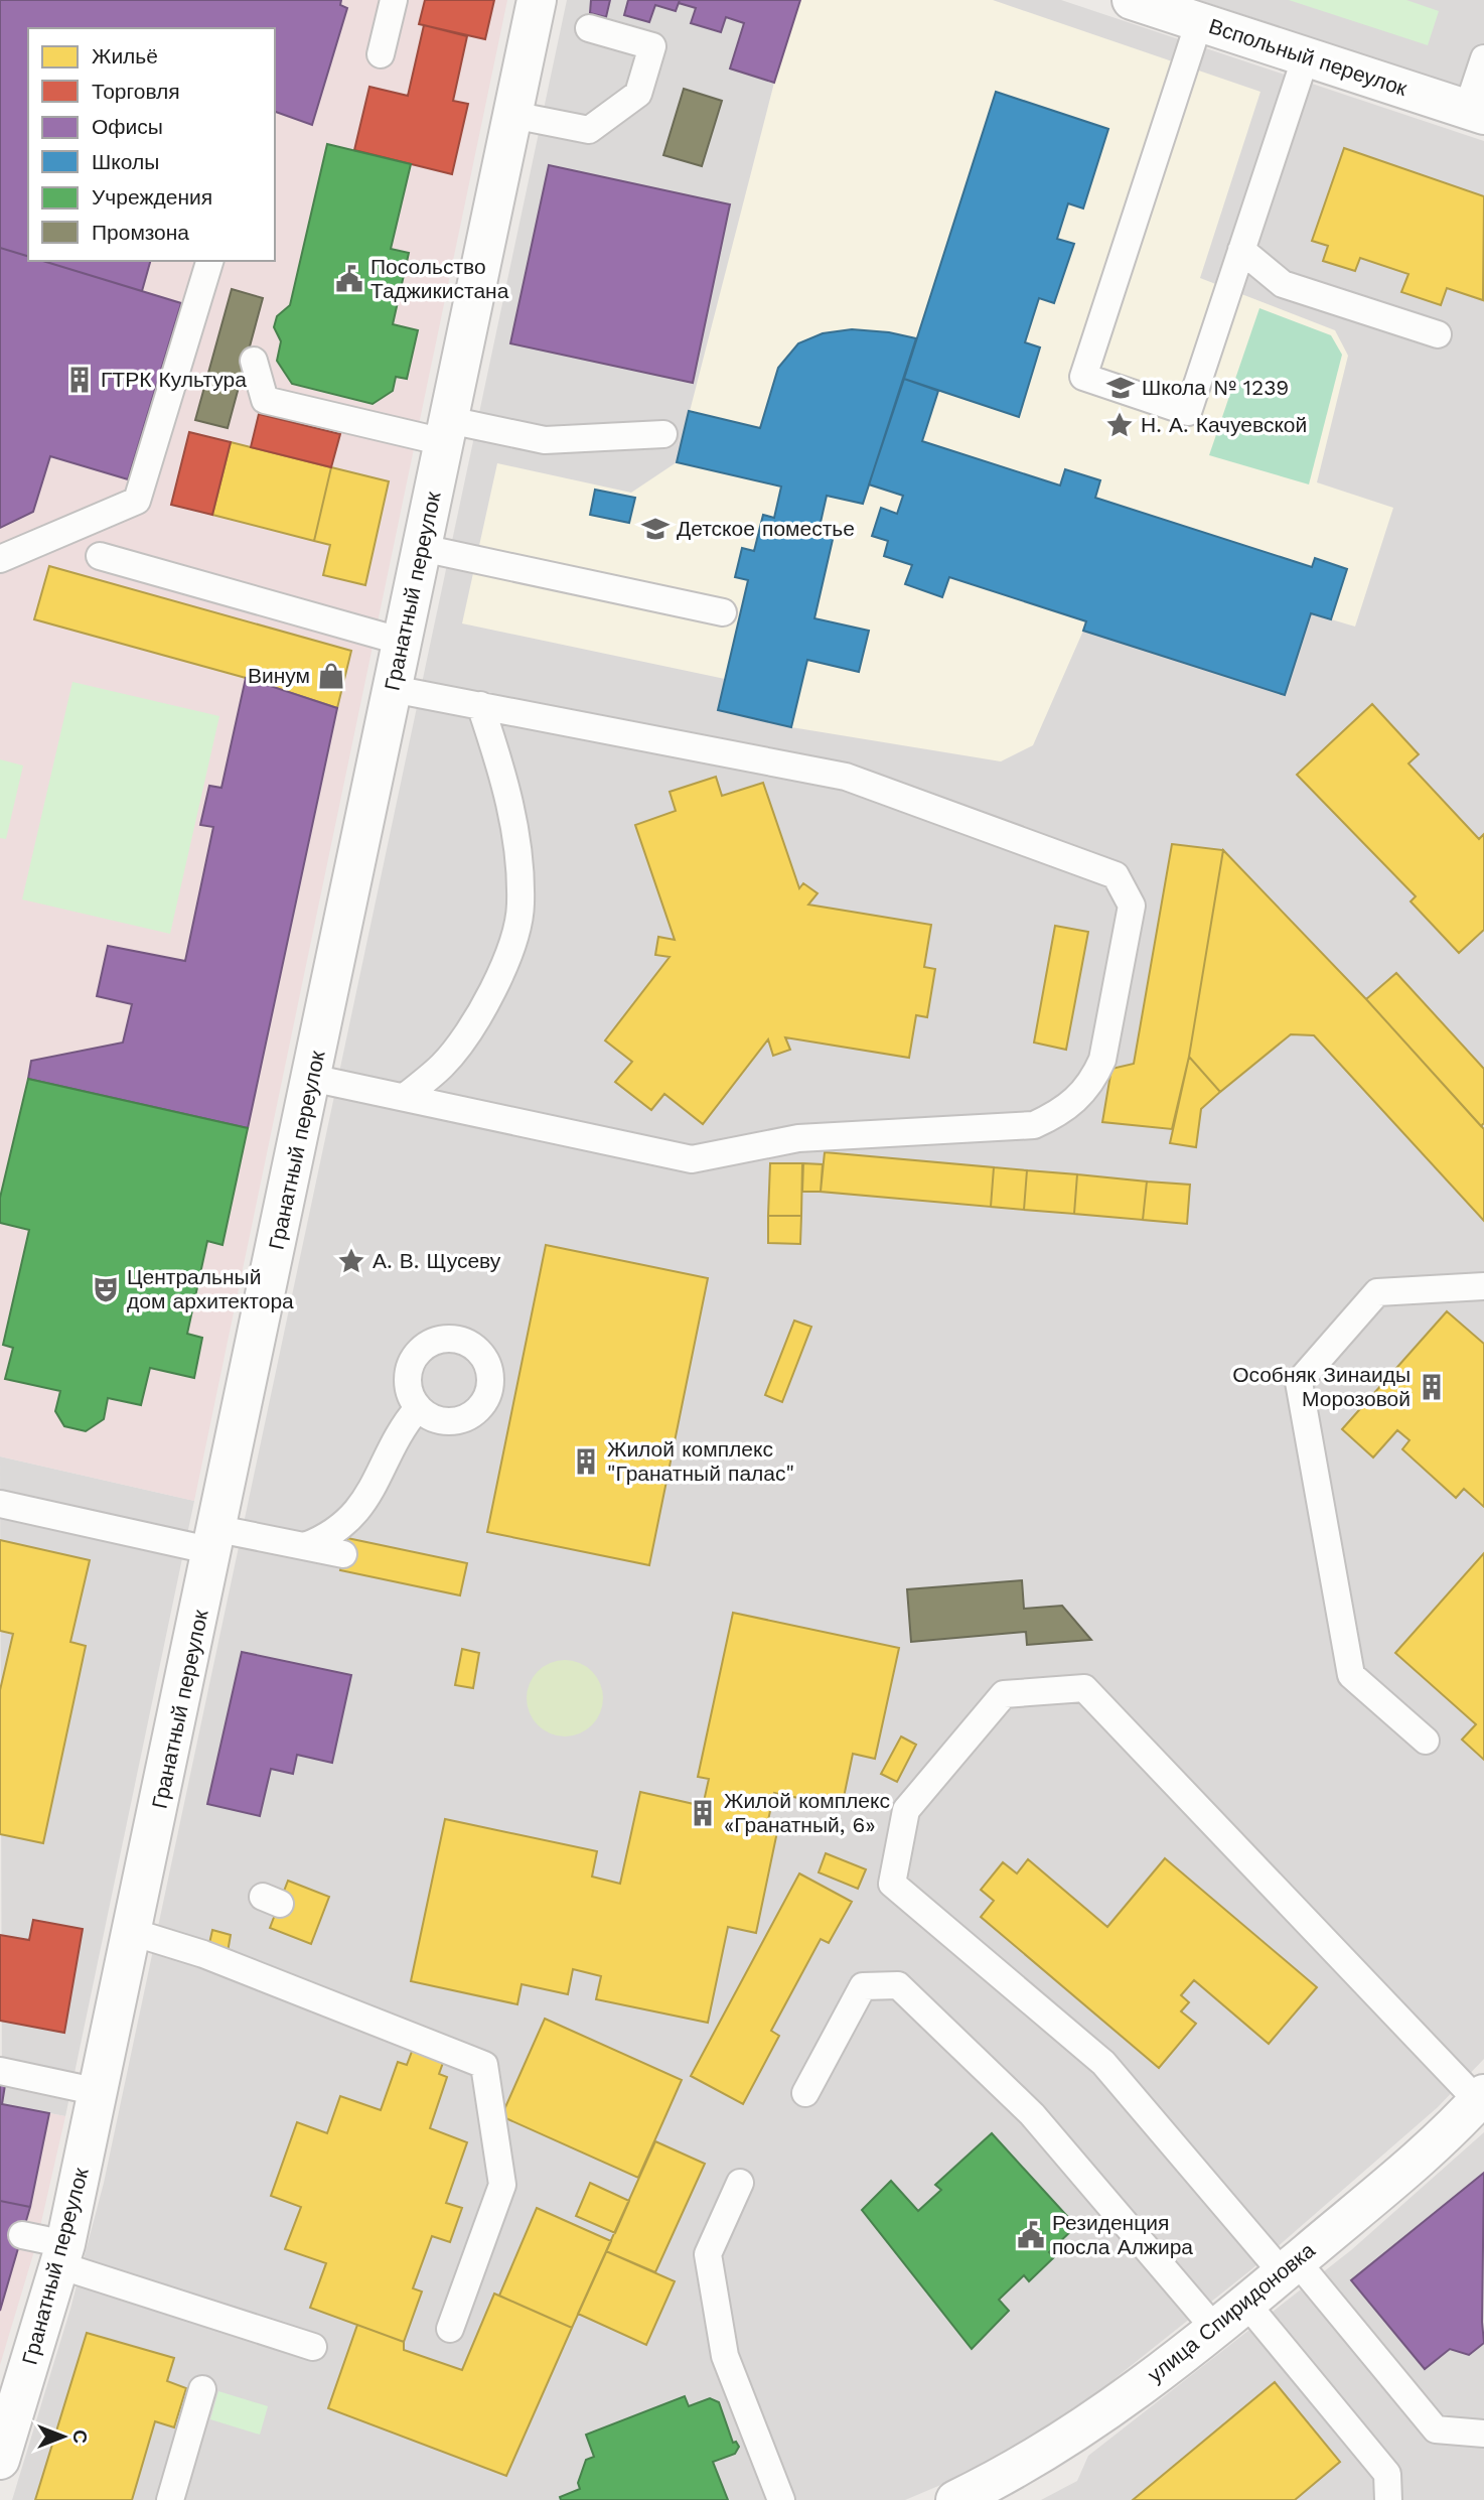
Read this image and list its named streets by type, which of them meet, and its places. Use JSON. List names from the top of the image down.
{
  "streets": {
    "street": ["Вспольный переулок", "Гранатный переулок", "улица Спиридоновка"]
  },
  "places": {
    "public building": ["Посольство Таджикистана", "Резиденция посла Алжира"],
    "building": [
      "ГТРК Культура",
      "Особняк Зинаиды Морозовой",
      "Жилой комплекс \"Гранатный палас\"",
      "Жилой комплекс «Гранатный, 6»"
    ],
    "school or university": ["Школа № 1239", "Детское поместье"],
    "place": ["Н. А. Качуевской", "А. В. Щусеву"],
    "shop": ["Винум"],
    "theatre": ["Центральный дом архитектора"]
  },
  "legend": [
    "Жильё",
    "Торговля",
    "Офисы",
    "Школы",
    "Учреждения",
    "Промзона"
  ],
  "north": "right"
}
